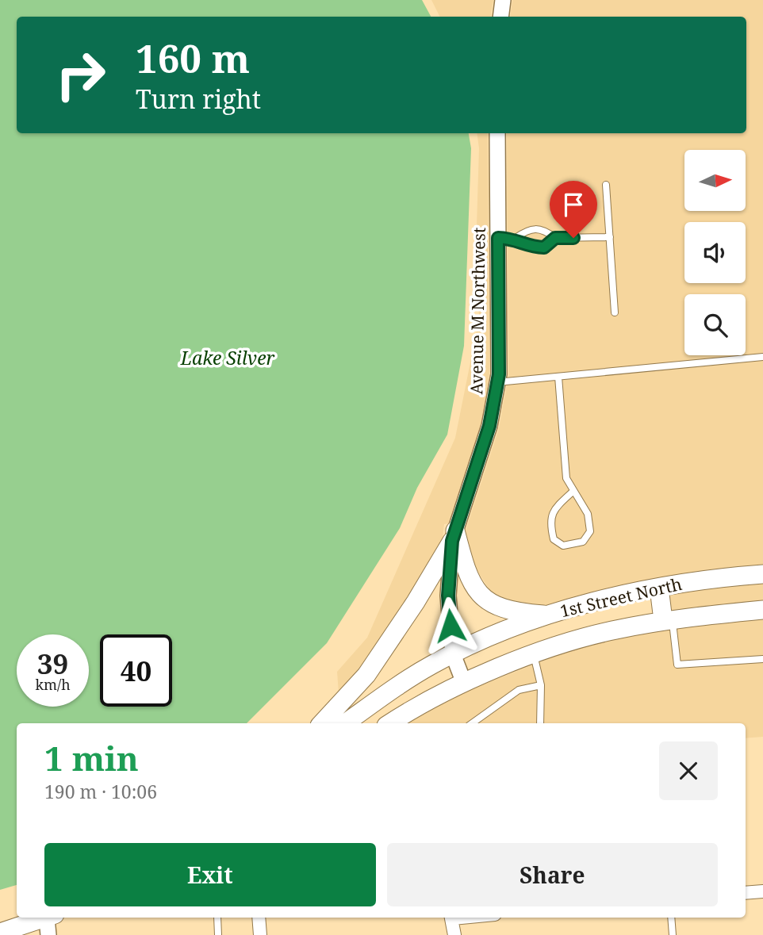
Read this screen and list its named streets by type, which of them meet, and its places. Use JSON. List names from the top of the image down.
{
  "streets": {
    "main road": ["1st Street North"],
    "street": ["Avenue M Northwest"]
  },
  "crossings": [
    ["Avenue M Northwest", "1st Street North"]
  ],
  "water": ["Lake Silver"],
  "north": "right",
  "page": {
    "turn": ["160 m", "Turn right"],
    "speed": "39 km/h",
    "limit": "40",
    "heading": ["1 min", "190 m · 10:06"],
    "buttons": ["Exit", "Share"]
  }
}
